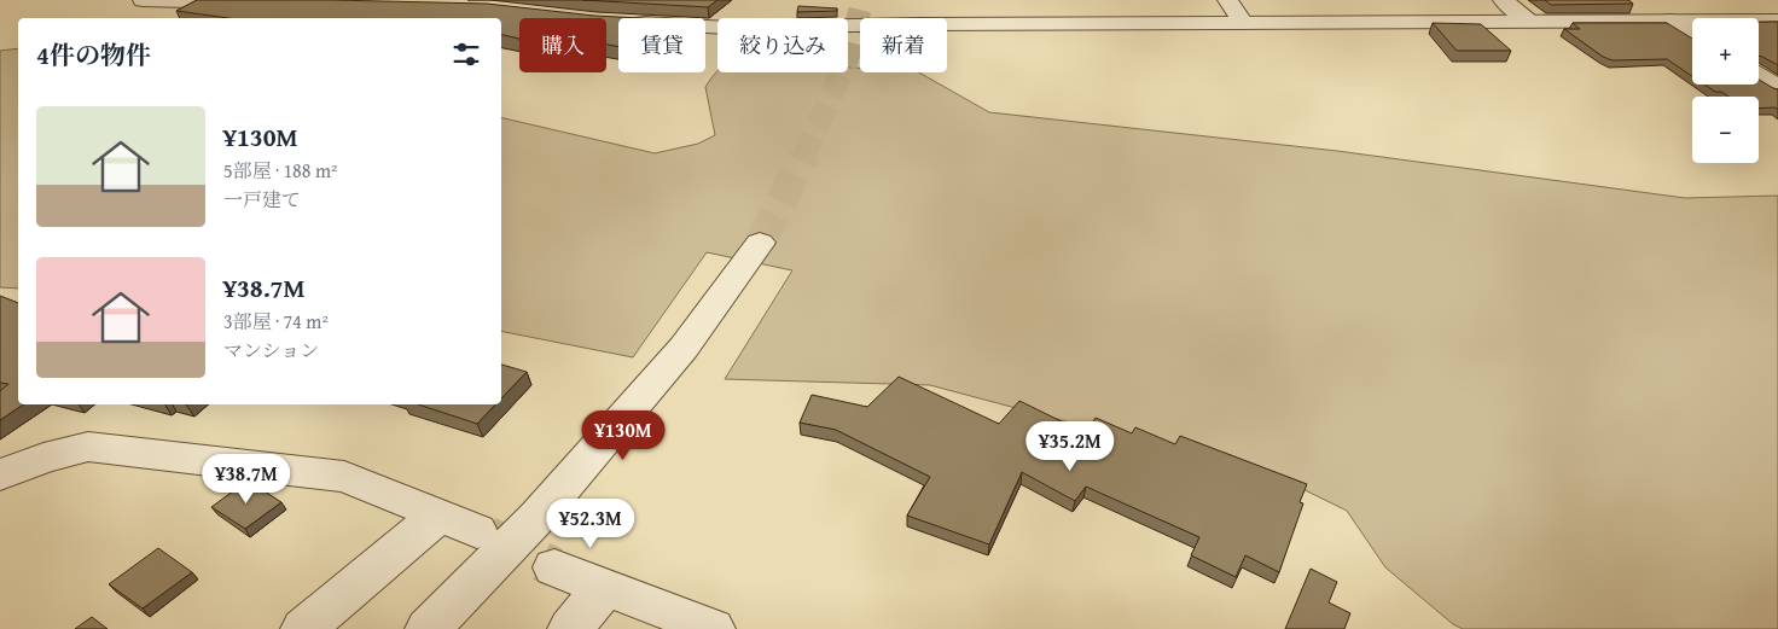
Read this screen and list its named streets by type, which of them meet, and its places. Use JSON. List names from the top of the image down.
{
  "page": {
    "map_buttons": ["+", "−"],
    "chip": [
      "購入",
      "賃貸",
      "絞り込み",
      "新着"
    ],
    "heading": "4件の物件",
    "list": [
      {
        "name": "¥130M",
        "note": "5部屋 · 188 m² · 一戸建て"
      },
      {
        "name": "¥38.7M",
        "note": "3部屋 · 74 m² · マンション"
      }
    ],
    "price": [
      "¥130M",
      "¥35.2M",
      "¥38.7M",
      "¥52.3M"
    ]
  }
}
